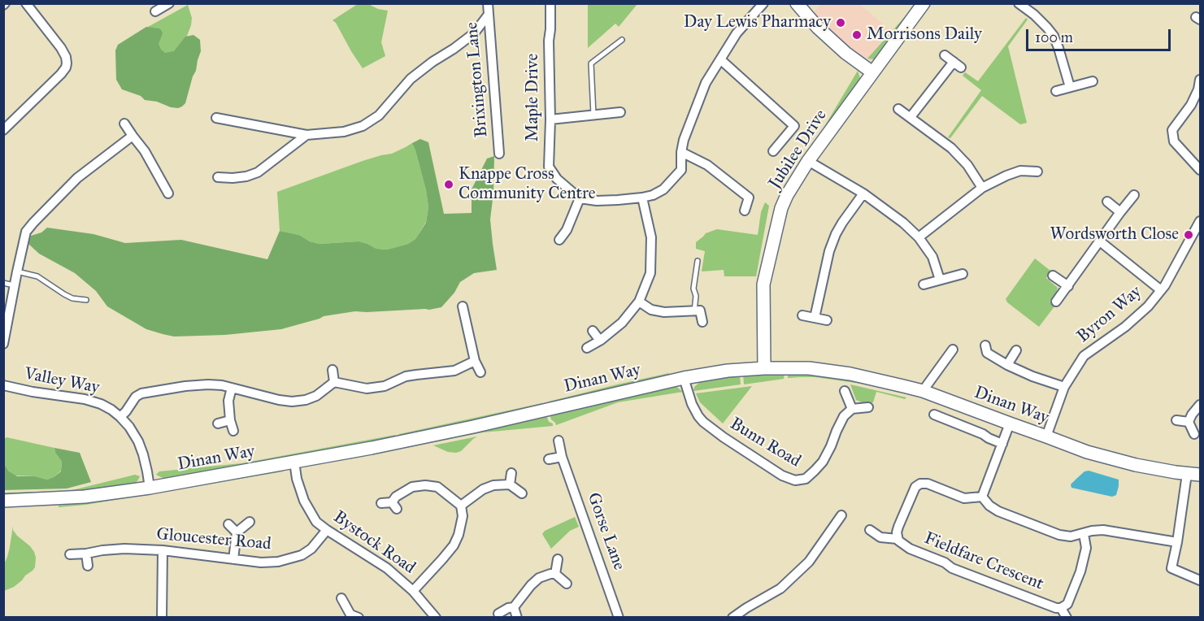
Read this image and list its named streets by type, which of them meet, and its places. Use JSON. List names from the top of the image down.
{
  "streets": {
    "street": [
      "Brixington Lane",
      "Maple Drive",
      "Jubilee Drive",
      "Byron Way",
      "Dinan Way",
      "Valley Way",
      "Bunn Road",
      "Gorse Lane",
      "Gloucester Road",
      "Bystock Road",
      "Fieldfare Crescent"
    ]
  },
  "crossings": [
    ["Jubilee Drive", "Dinan Way"],
    ["Byron Way", "Dinan Way"],
    ["Dinan Way", "Valley Way"],
    ["Dinan Way", "Bunn Road"],
    ["Dinan Way", "Bystock Road"],
    ["Gloucester Road", "Bystock Road"]
  ],
  "places": [
    "Day Lewis Pharmacy",
    "Morrisons Daily",
    "Knappe Cross Community Centre",
    "Wordsworth Close"
  ],
  "scale_bar": "100 m"
}
